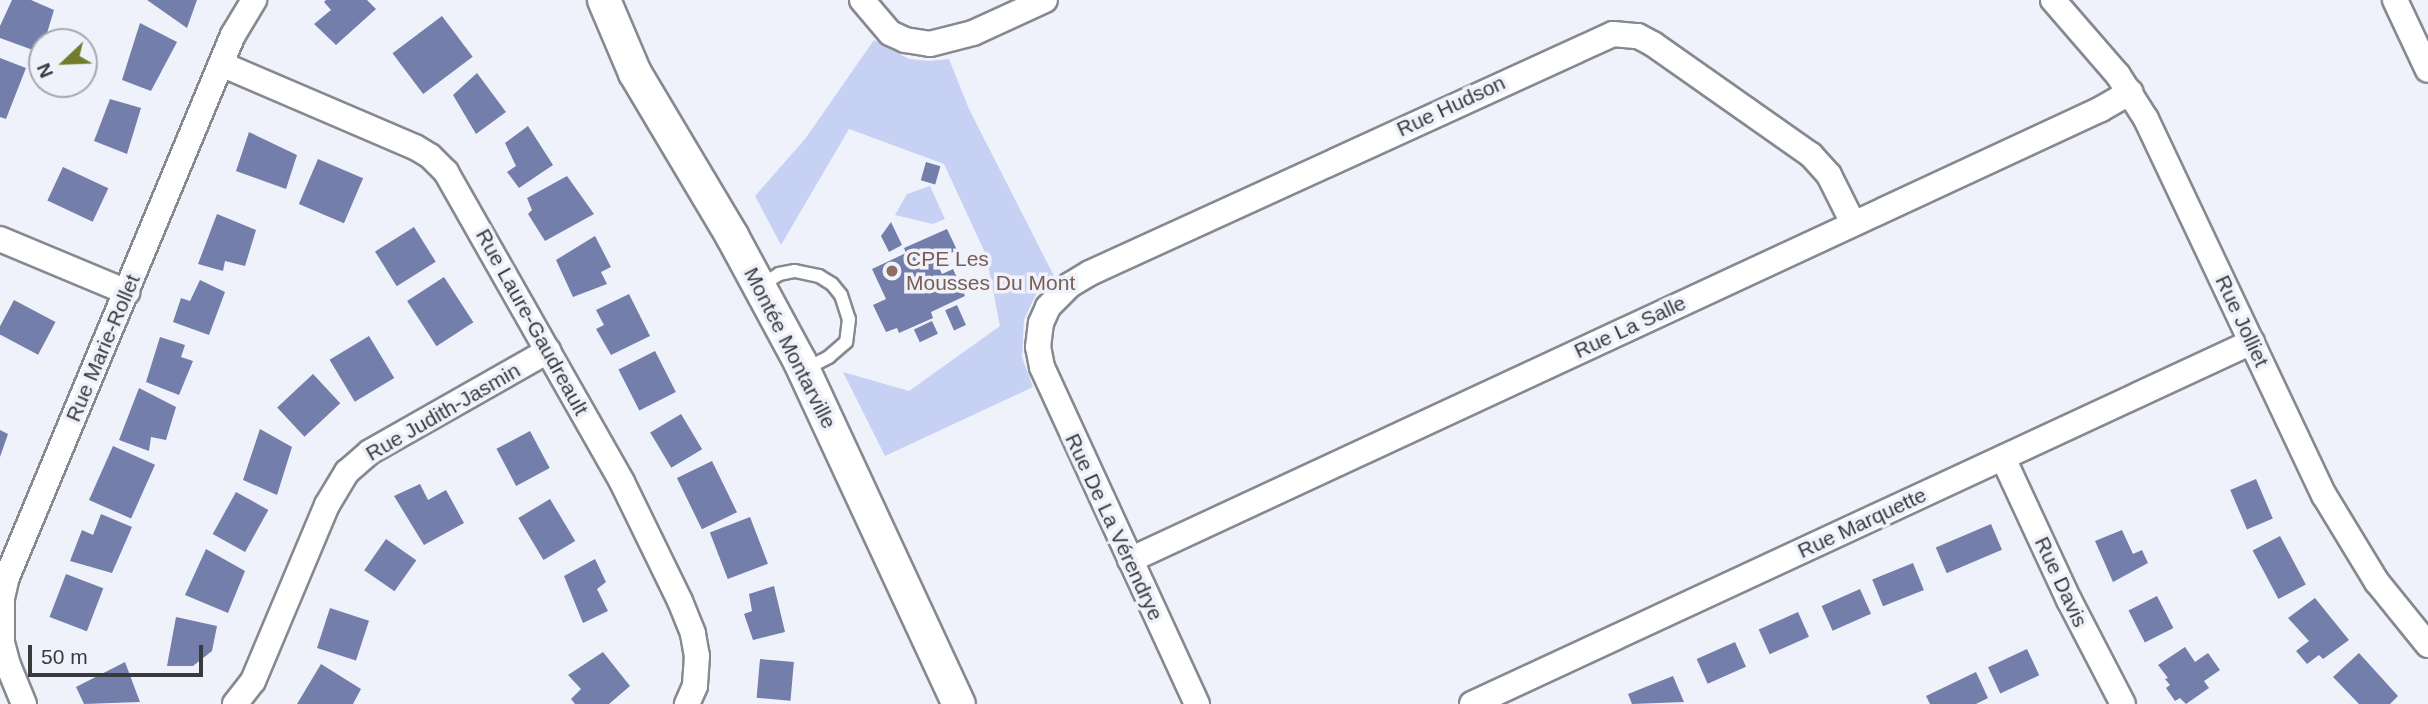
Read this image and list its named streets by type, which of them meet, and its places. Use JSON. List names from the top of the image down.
{
  "streets": {
    "street": [
      "Rue Hudson",
      "Rue Jolliet",
      "Rue Laure-Gaudreault",
      "Rue La Salle",
      "Rue Marie-Rollet",
      "Montée Montarville",
      "Rue Judith-Jasmin",
      "Rue Marquette",
      "Rue De La Vérendrye",
      "Rue Davis"
    ]
  },
  "crossings": [
    ["Rue Hudson", "Rue La Salle"],
    ["Rue Hudson", "Rue De La Vérendrye"],
    ["Rue Jolliet", "Rue La Salle"],
    ["Rue Jolliet", "Rue Marquette"],
    ["Rue Laure-Gaudreault", "Rue Marie-Rollet"],
    ["Rue Laure-Gaudreault", "Rue Judith-Jasmin"],
    ["Rue La Salle", "Rue De La Vérendrye"],
    ["Rue Marquette", "Rue Davis"]
  ],
  "places": ["CPE Les Mousses Du Mont"],
  "scale_bar": "50 m",
  "north": "bottom left"
}
